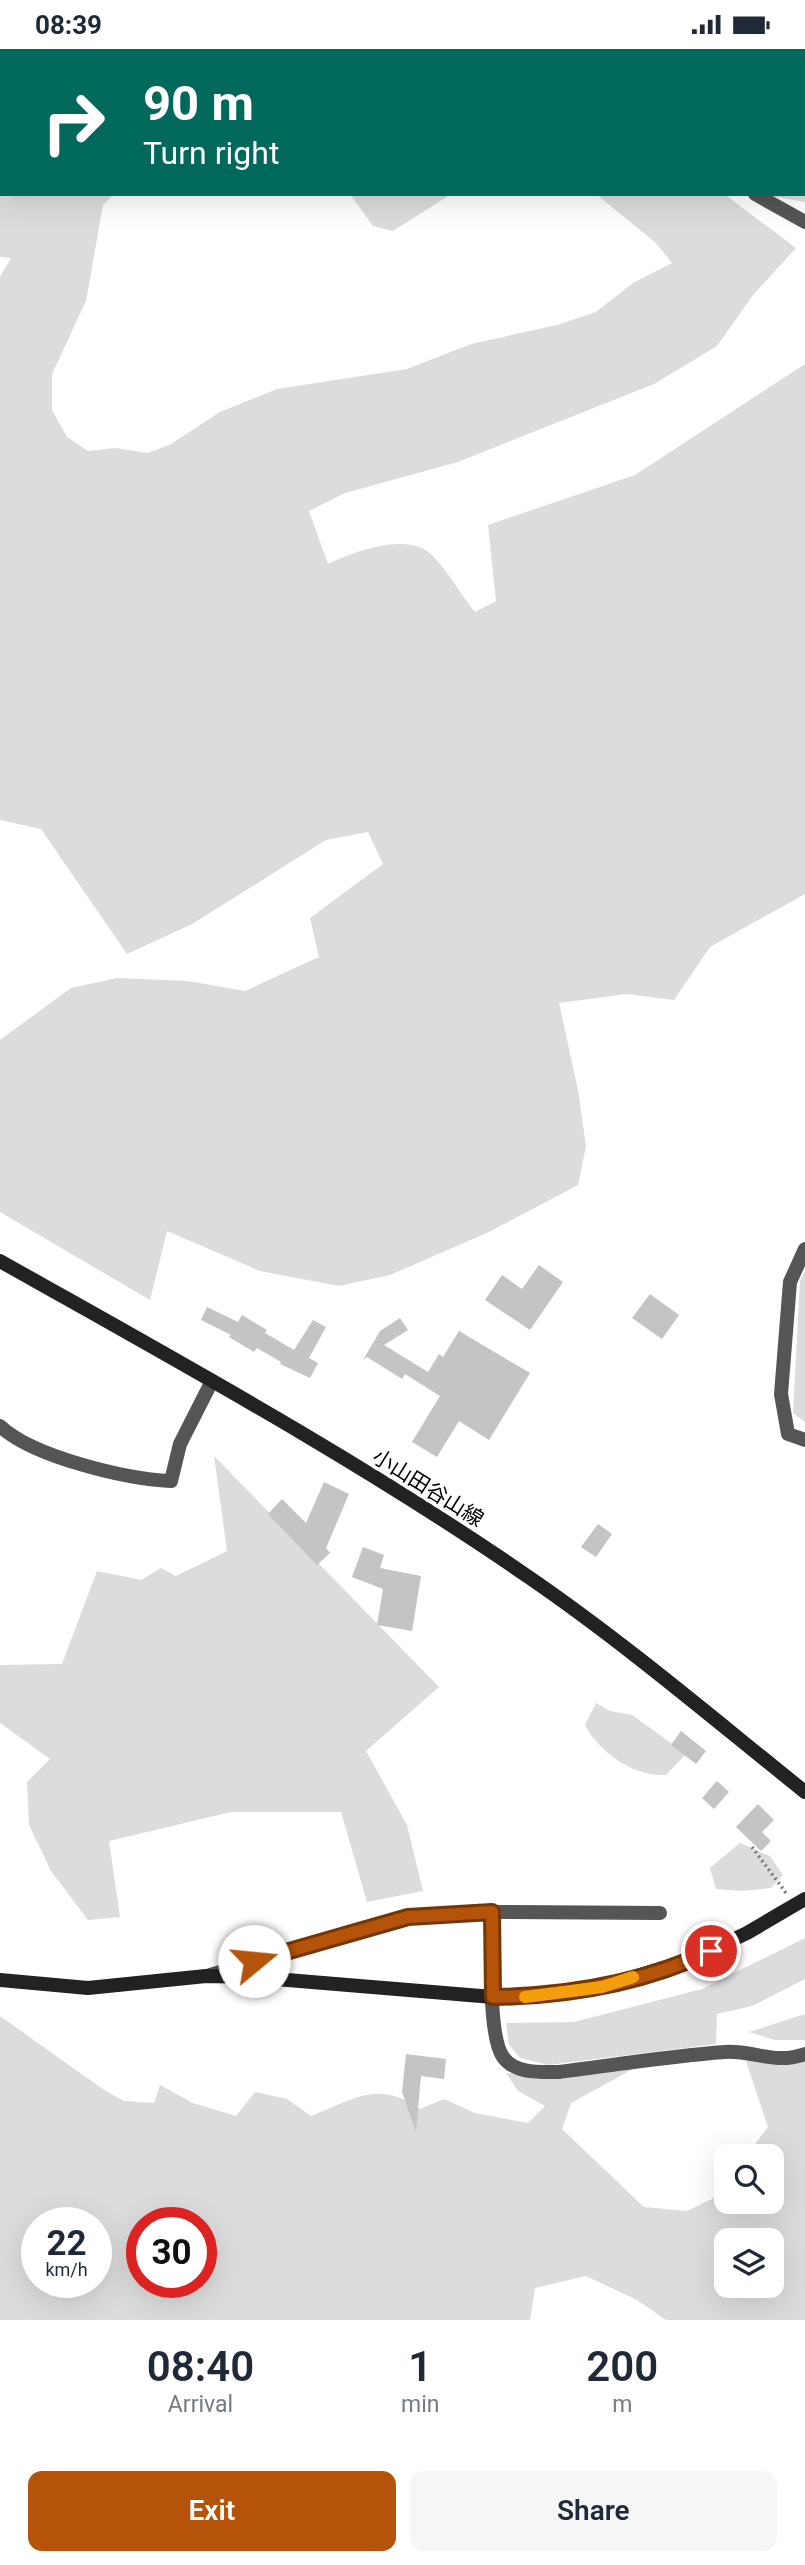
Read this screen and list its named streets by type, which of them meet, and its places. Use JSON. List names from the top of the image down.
{
  "streets": {
    "main road": ["小山田谷山線"]
  },
  "page": {
    "status": "08:39",
    "turn": ["90 m", "Turn right"],
    "speed": "22 km/h",
    "limit": "30",
    "eta": [
      "08:40",
      "Arrival",
      "1",
      "min",
      "200",
      "m"
    ],
    "buttons": ["Exit", "Share"]
  }
}
